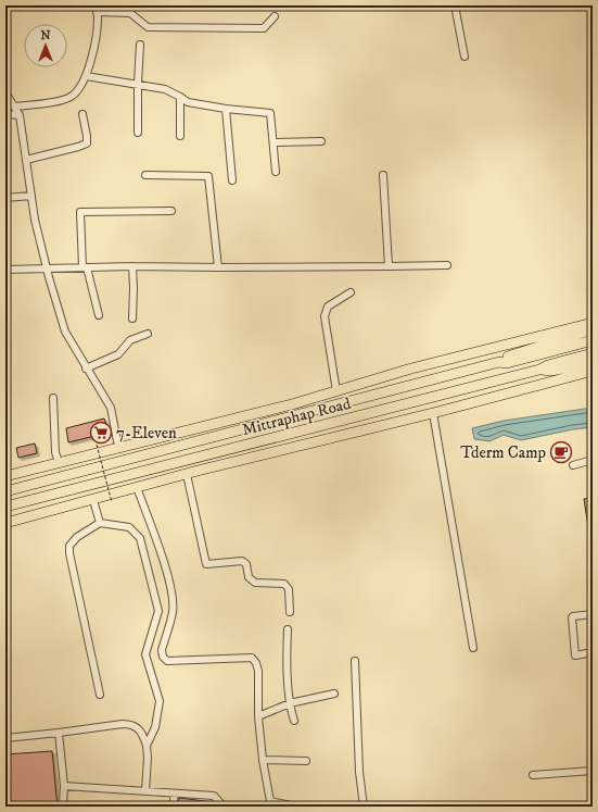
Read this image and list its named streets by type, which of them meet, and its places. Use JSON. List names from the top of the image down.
{
  "streets": {
    "highway": ["Mittraphap Road"]
  },
  "places": {
    "supermarket": ["7-Eleven"],
    "cafe": ["Tderm Camp"]
  },
  "north": "top"
}
